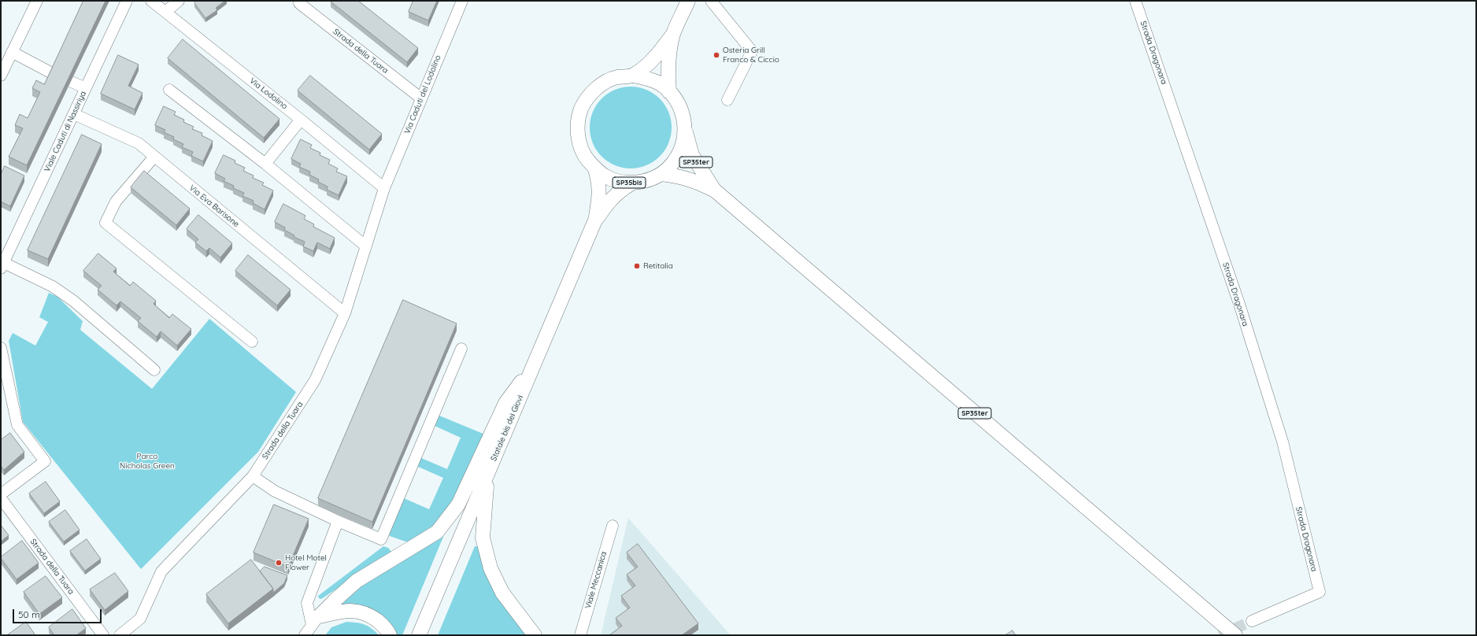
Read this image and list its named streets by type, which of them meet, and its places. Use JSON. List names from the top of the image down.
{
  "streets": {
    "main road": ["SP35ter", "SP35bis", "Statale bis dei Giovi"],
    "street": [
      "Strada della Tuara",
      "Strada Dragonara",
      "Via Lodolino",
      "Via Caduti del Lodolino",
      "Viale Caduti di Nassiriya",
      "Via Eva Barisone",
      "Viale Meccanica"
    ]
  },
  "crossings": [
    ["Strada della Tuara", "Via Lodolino"],
    ["Strada della Tuara", "Via Caduti del Lodolino"],
    ["Strada della Tuara", "Via Eva Barisone"],
    ["Via Lodolino", "Via Caduti del Lodolino"],
    ["Viale Caduti di Nassiriya", "Via Eva Barisone"],
    ["SP35ter", "Statale bis dei Giovi"]
  ],
  "parks": ["Parco Nicholas Green"],
  "places": ["Osteria Grill Franco & Ciccio", "Retitalia", "Hotel Motel Flower"],
  "scale_bar": "50 m"
}
